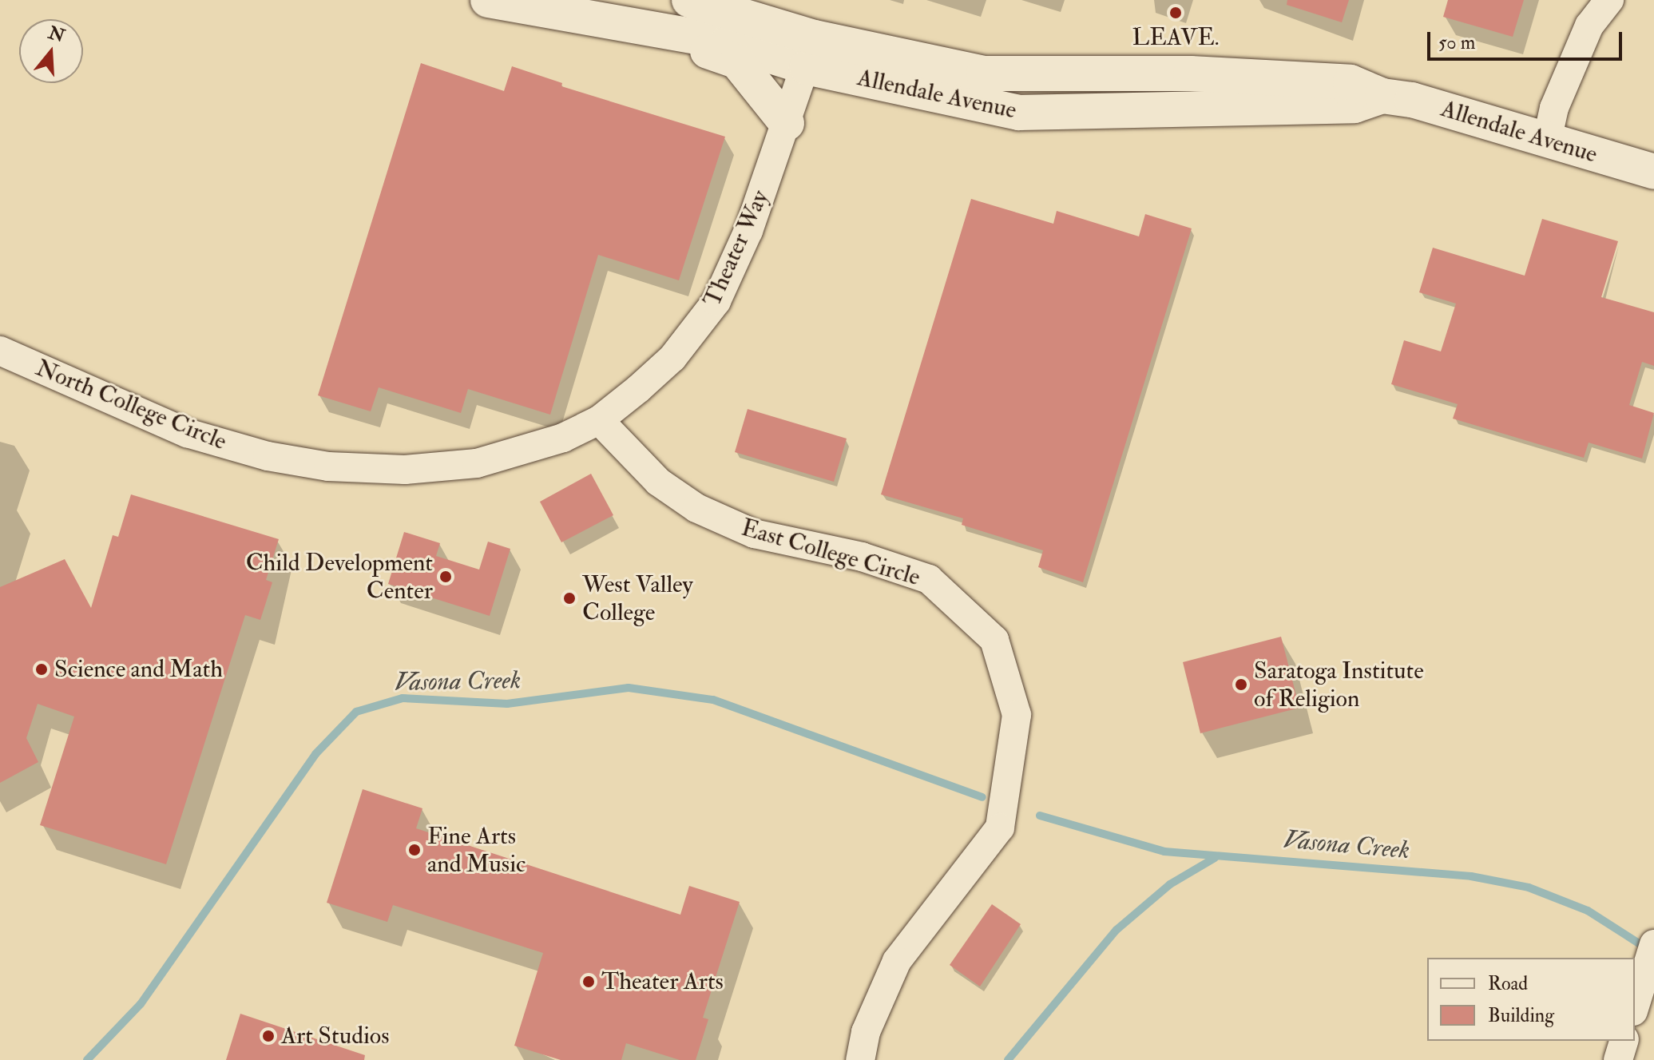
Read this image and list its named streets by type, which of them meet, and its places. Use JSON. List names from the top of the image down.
{
  "streets": {
    "street": [
      "Allendale Avenue",
      "Theater Way",
      "North College Circle",
      "East College Circle"
    ]
  },
  "crossings": [
    ["Allendale Avenue", "Theater Way"],
    ["Theater Way", "North College Circle"],
    ["Theater Way", "East College Circle"],
    ["North College Circle", "East College Circle"]
  ],
  "water": ["Vasona Creek"],
  "places": [
    "LEAVE.",
    "Child Development Center",
    "West Valley College",
    "Science and Math",
    "Saratoga Institute of Religion",
    "Fine Arts and Music",
    "Theater Arts",
    "Art Studios"
  ],
  "legend": ["Road", "Building"],
  "scale_bar": "50 m",
  "north": "top"
}
